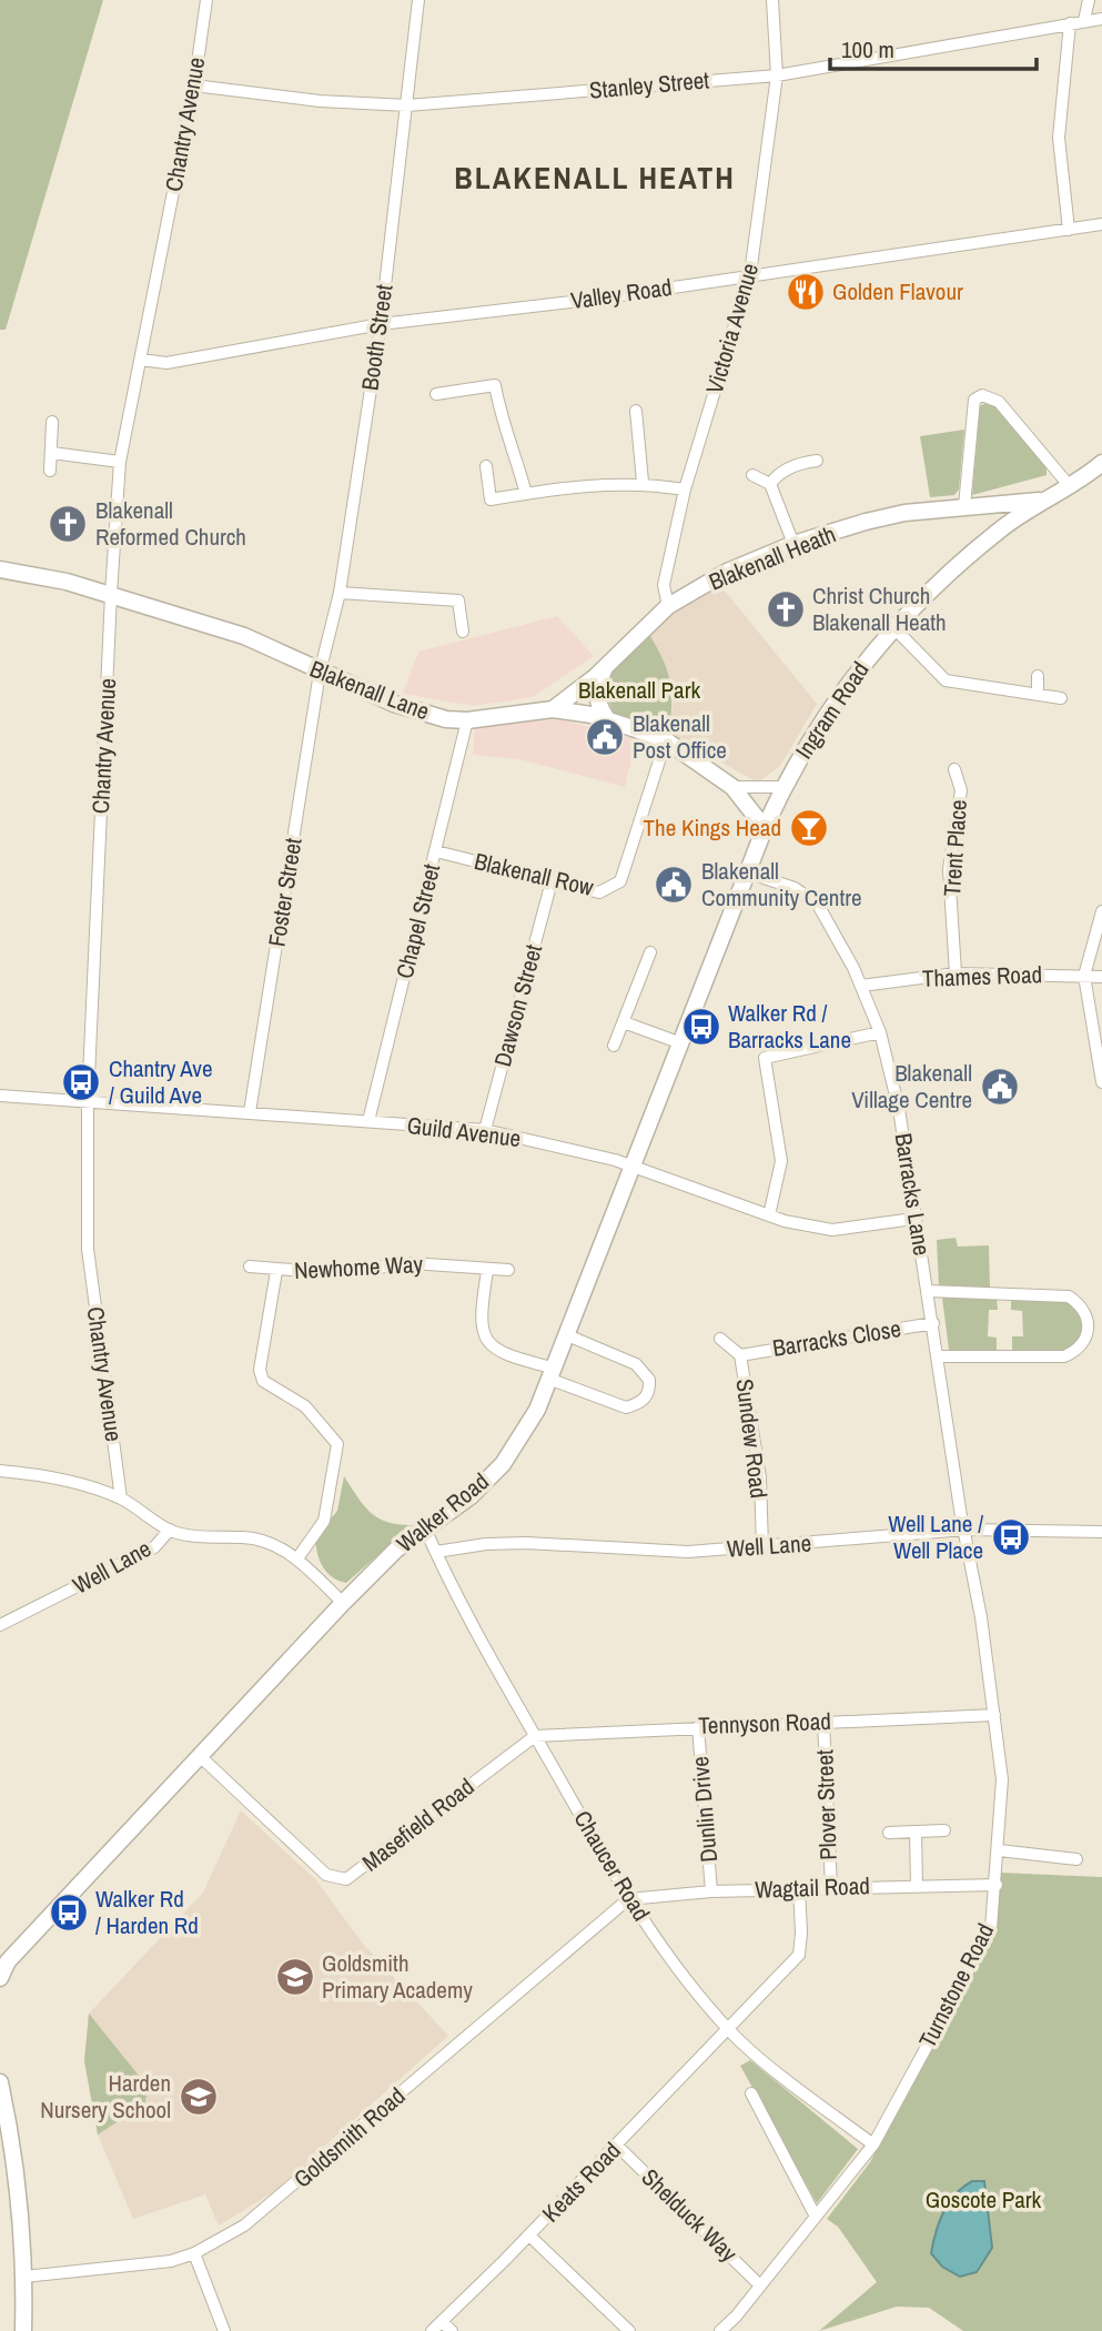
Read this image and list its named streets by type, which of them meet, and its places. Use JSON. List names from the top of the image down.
{
  "streets": {
    "street": [
      "Stanley Street",
      "Chantry Avenue",
      "Valley Road",
      "Victoria Avenue",
      "Booth Street",
      "Blakenall Heath",
      "Blakenall Lane",
      "Ingram Road",
      "Trent Place",
      "Blakenall Row",
      "Foster Street",
      "Chapel Street",
      "Thames Road",
      "Dawson Street",
      "Guild Avenue",
      "Barracks Lane",
      "Newhome Way",
      "Barracks Close",
      "Sundew Road",
      "Walker Road",
      "Well Lane",
      "Tennyson Road",
      "Plover Street",
      "Dunlin Drive",
      "Masefield Road",
      "Chaucer Road",
      "Wagtail Road",
      "Turnstone Road",
      "Goldsmith Road",
      "Keats Road",
      "Shelduck Way"
    ]
  },
  "crossings": [
    ["Stanley Street", "Chantry Avenue"],
    ["Stanley Street", "Victoria Avenue"],
    ["Stanley Street", "Booth Street"],
    ["Chantry Avenue", "Valley Road"],
    ["Chantry Avenue", "Blakenall Lane"],
    ["Chantry Avenue", "Guild Avenue"],
    ["Valley Road", "Victoria Avenue"],
    ["Valley Road", "Booth Street"],
    ["Victoria Avenue", "Blakenall Heath"],
    ["Booth Street", "Blakenall Lane"],
    ["Booth Street", "Foster Street"],
    ["Blakenall Heath", "Blakenall Lane"],
    ["Blakenall Heath", "Ingram Road"],
    ["Blakenall Lane", "Ingram Road"],
    ["Blakenall Lane", "Blakenall Row"],
    ["Blakenall Lane", "Foster Street"],
    ["Blakenall Lane", "Chapel Street"],
    ["Blakenall Lane", "Walker Road"],
    ["Ingram Road", "Walker Road"],
    ["Trent Place", "Thames Road"],
    ["Blakenall Row", "Chapel Street"],
    ["Blakenall Row", "Dawson Street"],
    ["Foster Street", "Guild Avenue"],
    ["Chapel Street", "Guild Avenue"],
    ["Thames Road", "Barracks Lane"],
    ["Dawson Street", "Guild Avenue"],
    ["Guild Avenue", "Barracks Lane"],
    ["Guild Avenue", "Walker Road"],
    ["Barracks Lane", "Barracks Close"],
    ["Barracks Lane", "Walker Road"],
    ["Barracks Lane", "Well Lane"],
    ["Barracks Lane", "Turnstone Road"],
    ["Newhome Way", "Well Lane"],
    ["Barracks Close", "Sundew Road"],
    ["Sundew Road", "Well Lane"],
    ["Walker Road", "Well Lane"],
    ["Walker Road", "Masefield Road"],
    ["Walker Road", "Chaucer Road"],
    ["Well Lane", "Chaucer Road"],
    ["Well Lane", "Turnstone Road"],
    ["Tennyson Road", "Plover Street"],
    ["Tennyson Road", "Dunlin Drive"],
    ["Tennyson Road", "Masefield Road"],
    ["Tennyson Road", "Chaucer Road"],
    ["Tennyson Road", "Turnstone Road"],
    ["Plover Street", "Wagtail Road"],
    ["Dunlin Drive", "Wagtail Road"],
    ["Masefield Road", "Chaucer Road"],
    ["Chaucer Road", "Wagtail Road"],
    ["Chaucer Road", "Turnstone Road"],
    ["Chaucer Road", "Goldsmith Road"],
    ["Chaucer Road", "Keats Road"],
    ["Wagtail Road", "Turnstone Road"],
    ["Wagtail Road", "Goldsmith Road"],
    ["Wagtail Road", "Keats Road"],
    ["Turnstone Road", "Shelduck Way"],
    ["Keats Road", "Shelduck Way"]
  ],
  "districts": ["BLAKENALL HEATH"],
  "parks": ["Blakenall Park", "Goscote Park"],
  "places": {
    "restaurant": ["Golden Flavour"],
    "church": ["Blakenall Reformed Church", "Christ Church Blakenall Heath"],
    "public building": ["Blakenall Post Office", "Blakenall Community Centre", "Blakenall Village Centre"],
    "bar": ["The Kings Head"],
    "bus stop": [
      "Walker Rd / Barracks Lane",
      "Chantry Ave / Guild Ave",
      "Well Lane / Well Place",
      "Walker Rd / Harden Rd"
    ],
    "school or university": ["Goldsmith Primary Academy", "Harden Nursery School"]
  },
  "scale_bar": "100 m"
}
